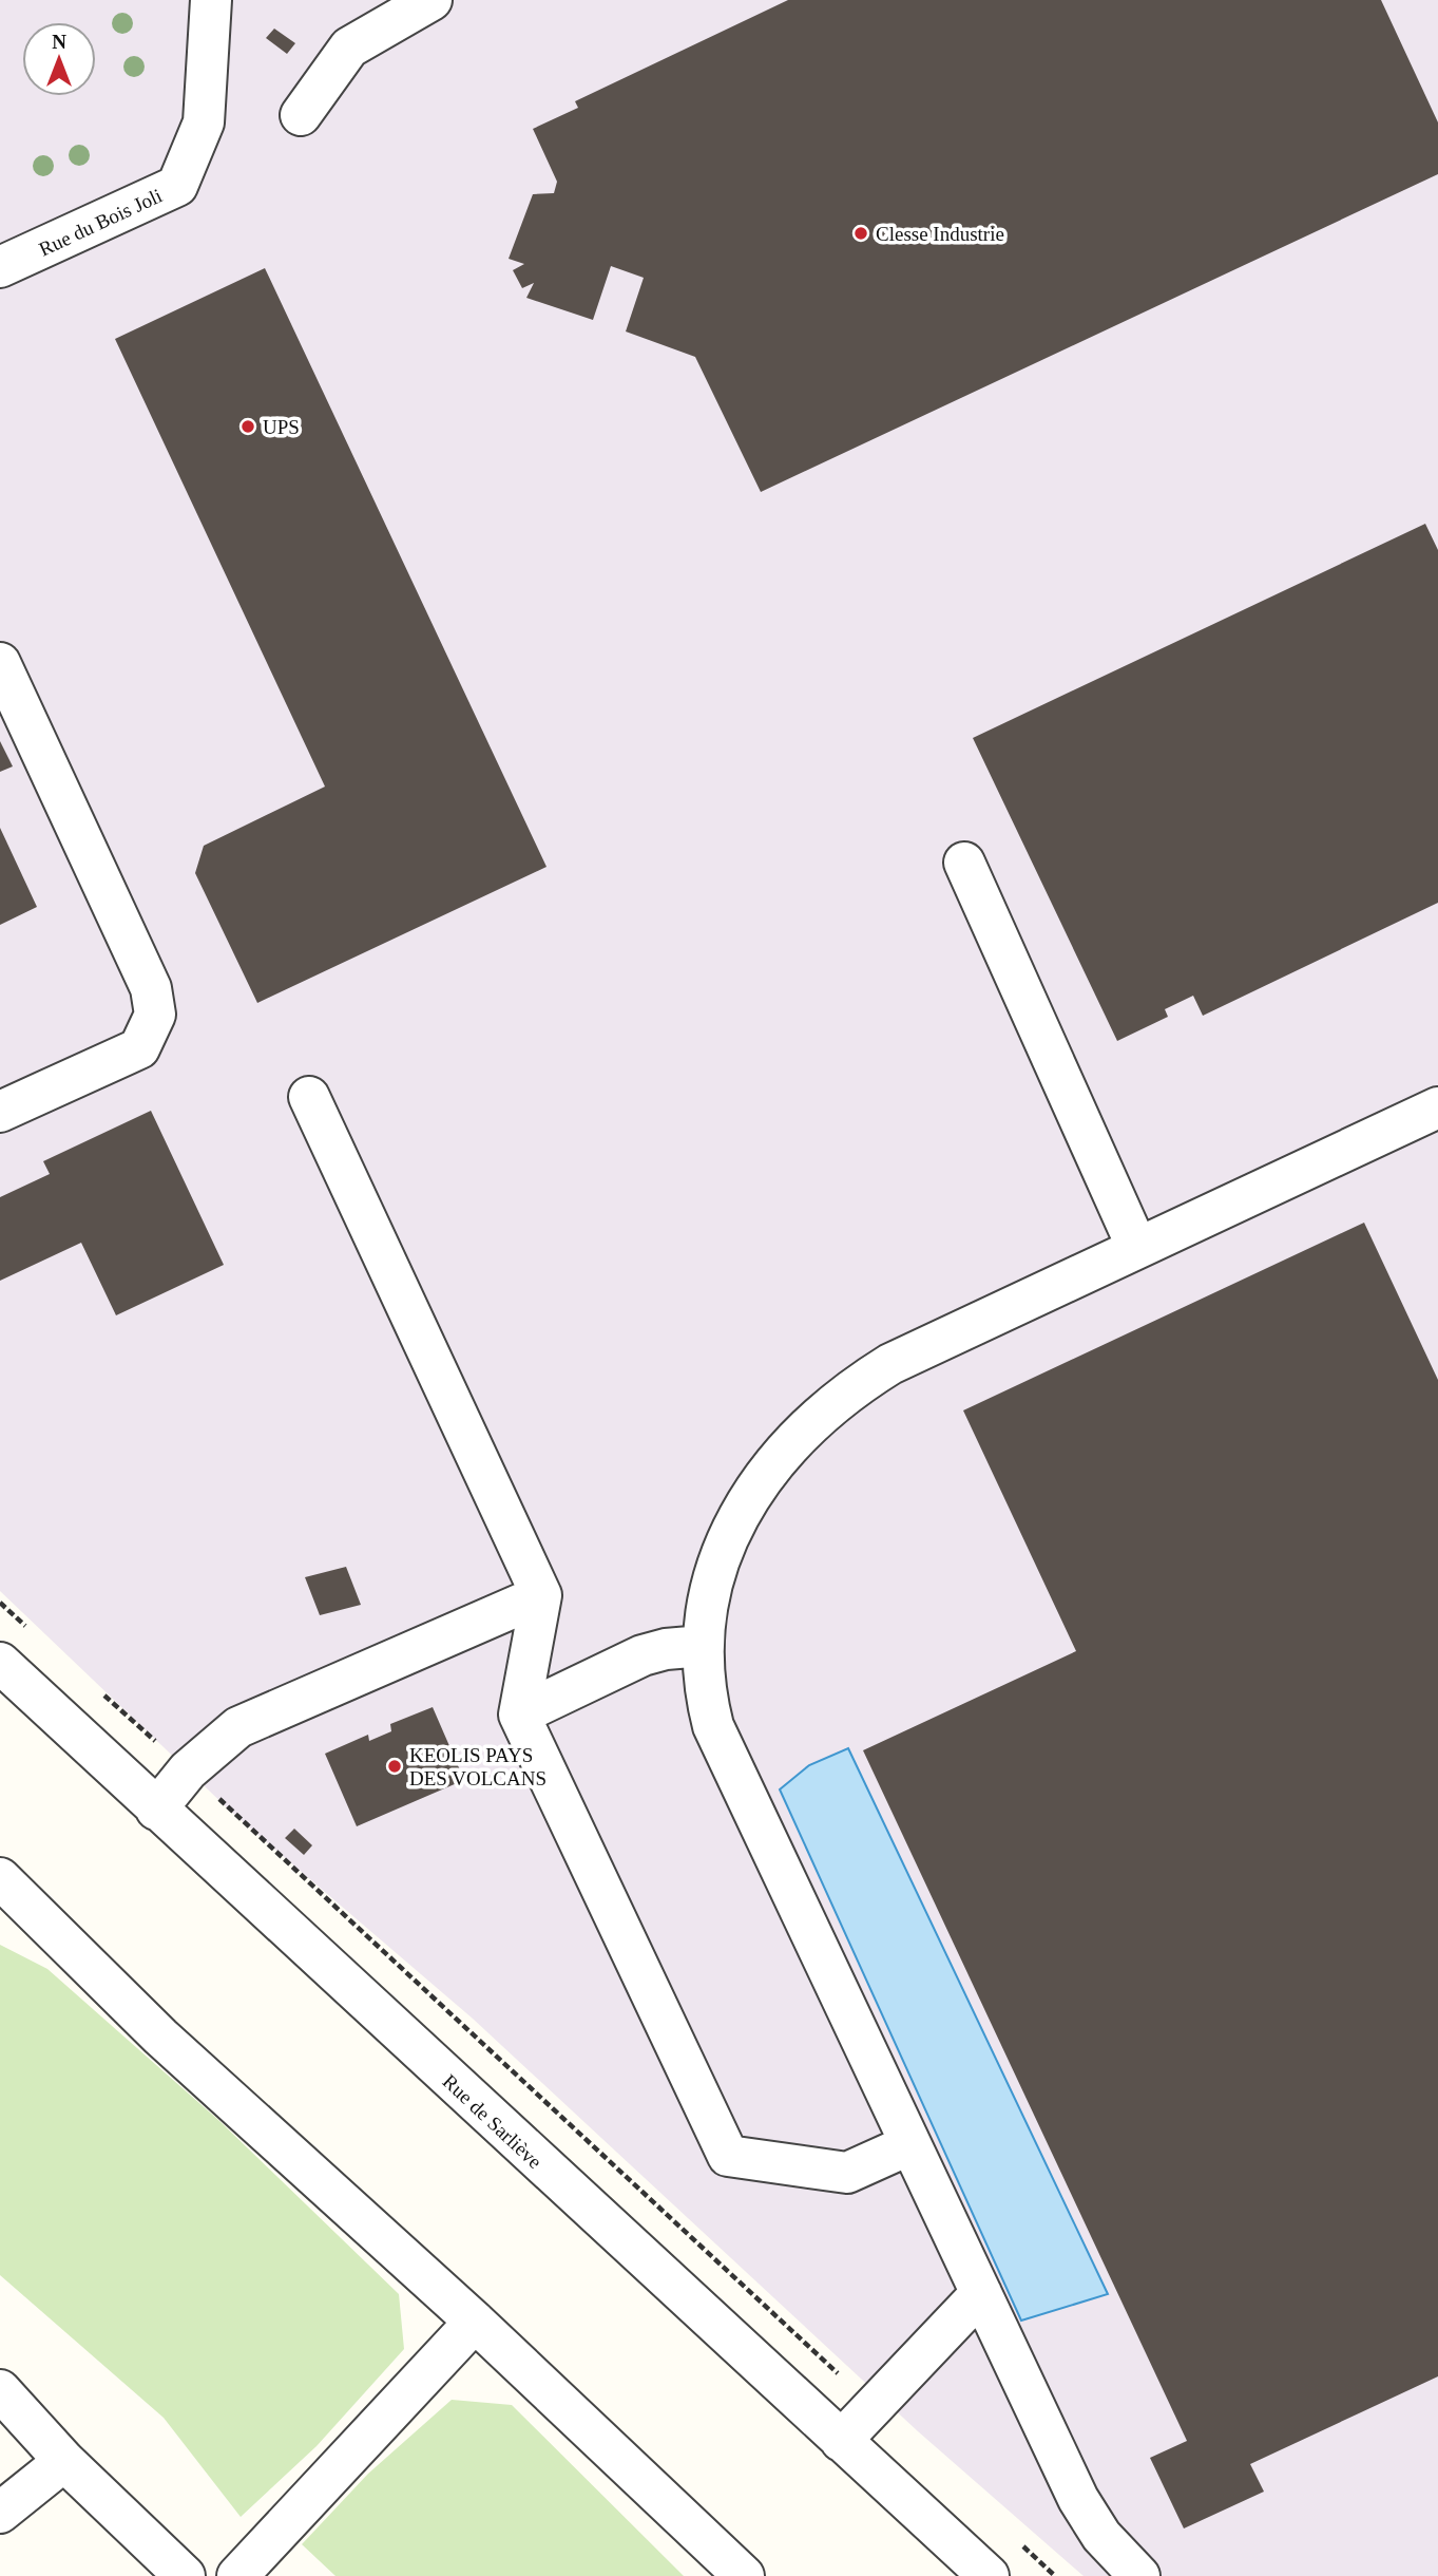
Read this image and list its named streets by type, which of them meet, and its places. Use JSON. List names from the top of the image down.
{
  "streets": {
    "street": ["Rue du Bois Joli", "Rue de Sarliève"]
  },
  "places": ["Clesse Industrie", "UPS", "KEOLIS PAYS DES VOLCANS"],
  "north": "top"
}
